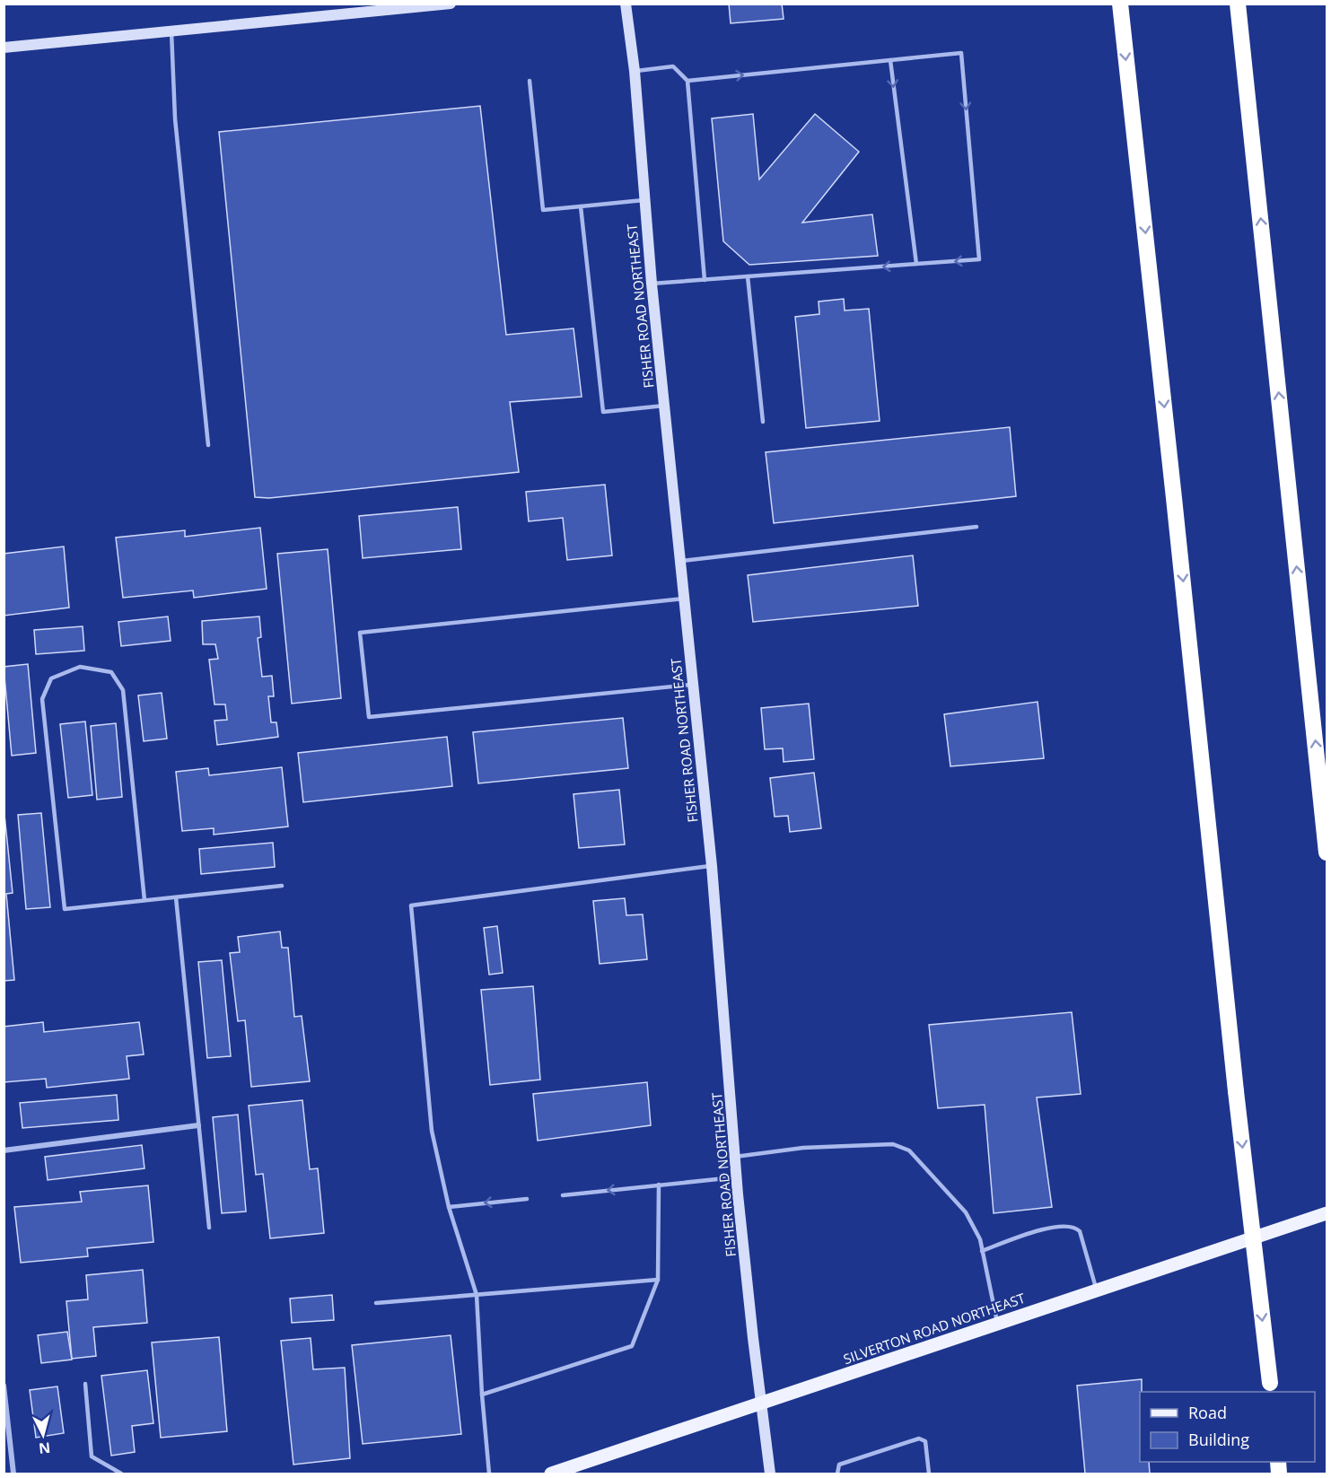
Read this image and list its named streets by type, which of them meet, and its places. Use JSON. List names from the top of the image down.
{
  "streets": {
    "main road": ["SILVERTON ROAD NORTHEAST"],
    "street": ["FISHER ROAD NORTHEAST"]
  },
  "crossings": [
    ["FISHER ROAD NORTHEAST", "SILVERTON ROAD NORTHEAST"]
  ],
  "legend": ["Road", "Building"],
  "north": "bottom"
}
